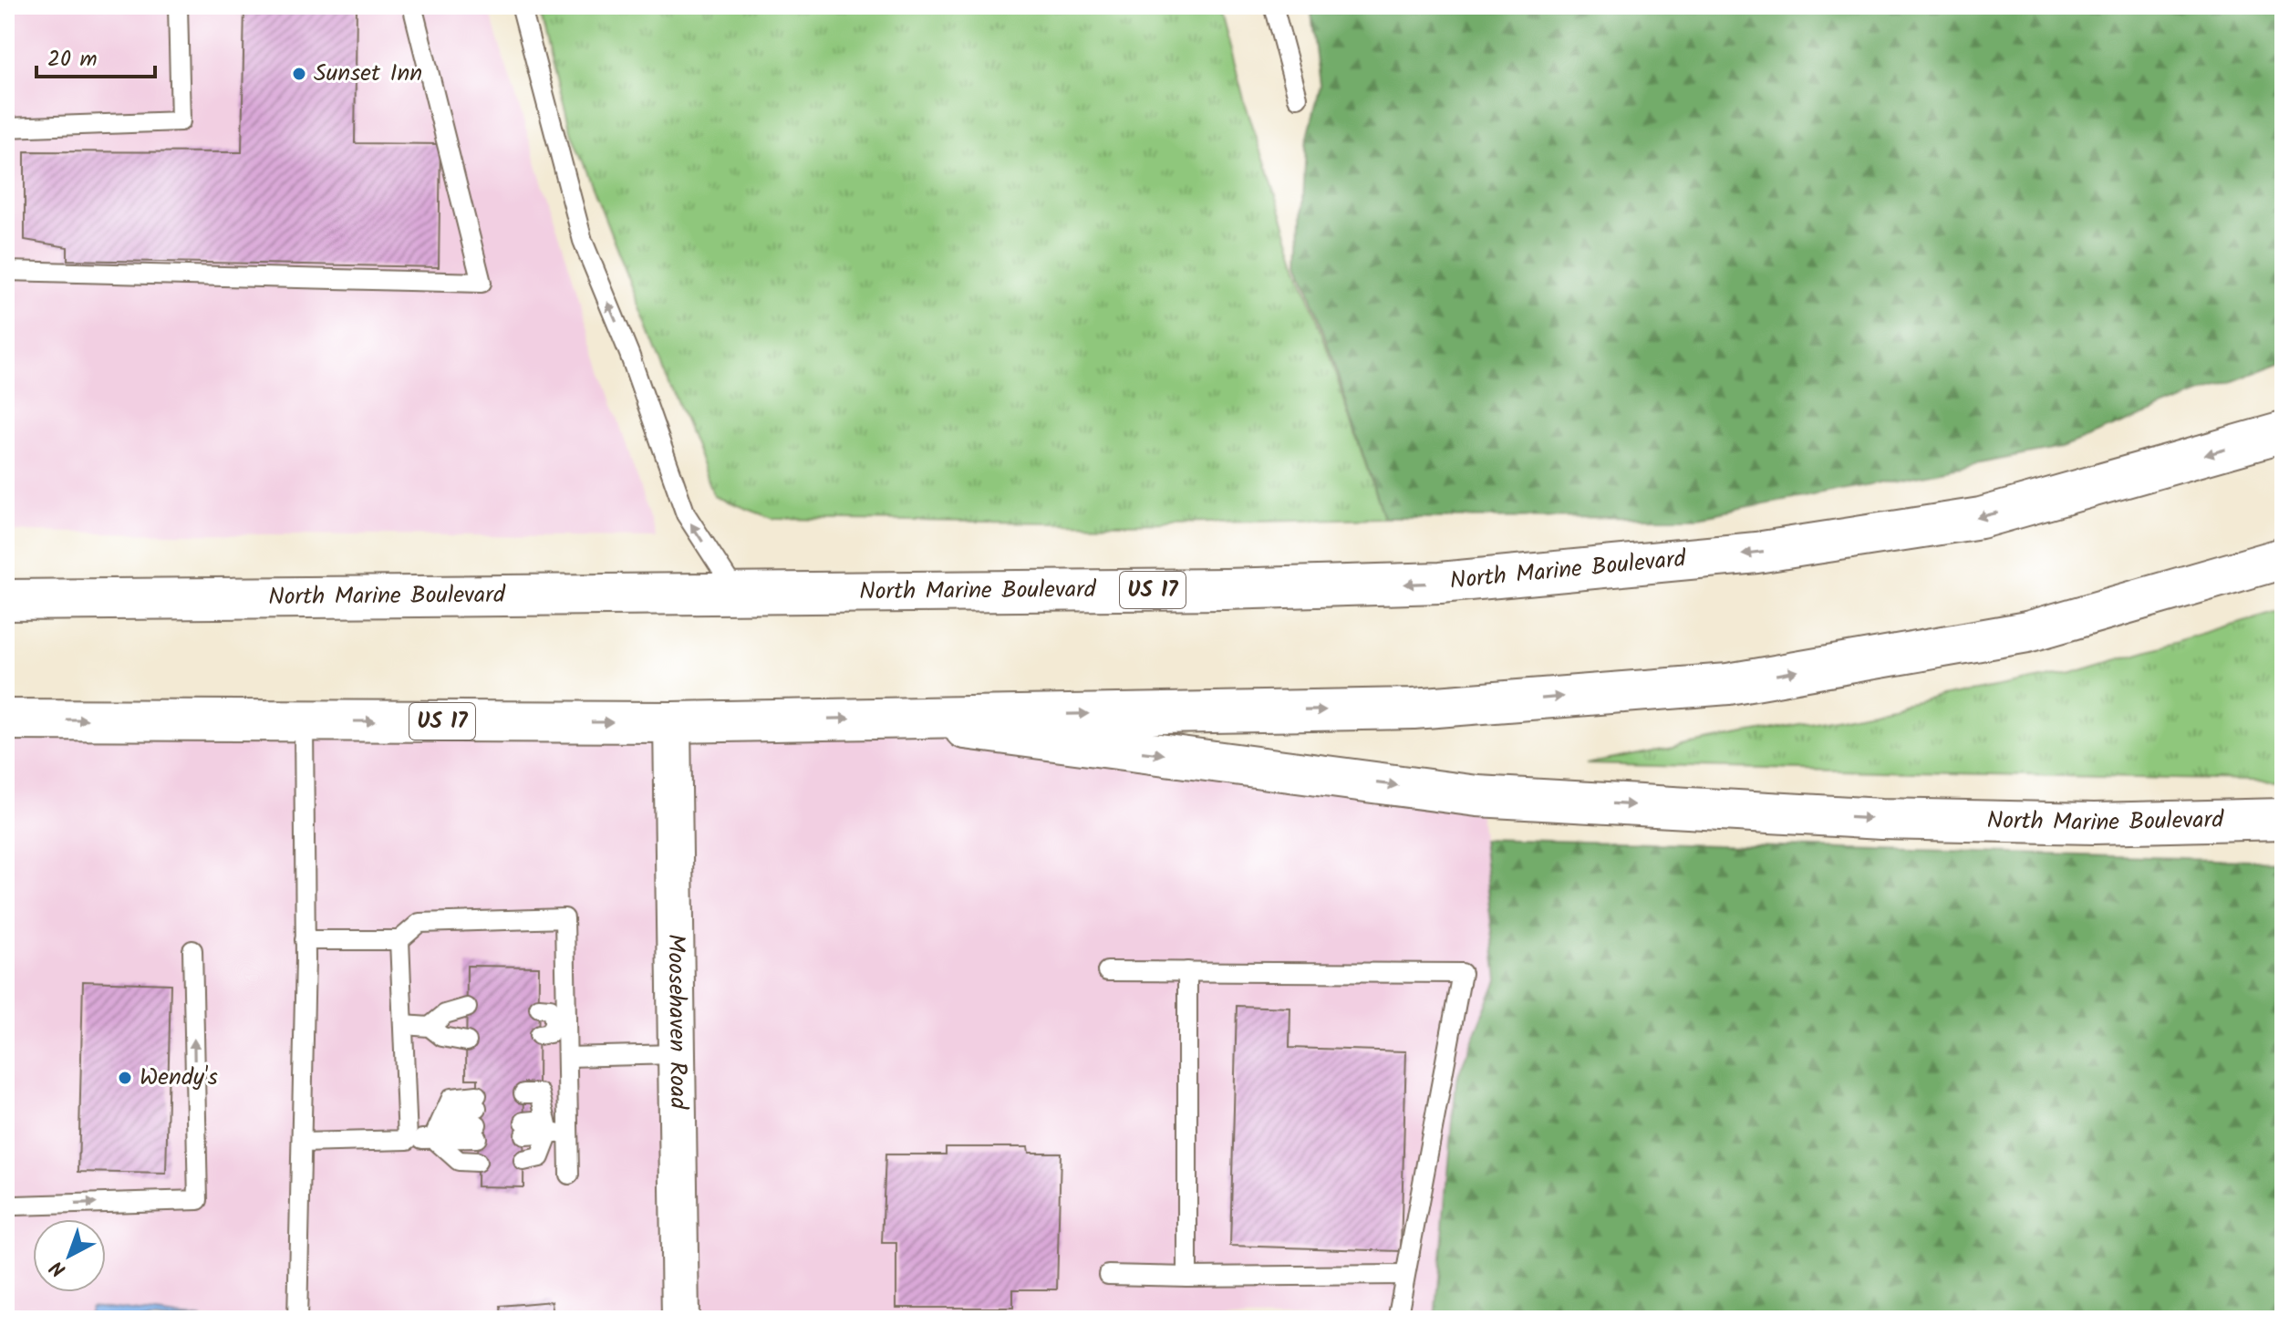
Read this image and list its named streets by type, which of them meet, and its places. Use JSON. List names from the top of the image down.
{
  "streets": {
    "main road": ["North Marine Boulevard", "US 17"],
    "street": ["Moosehaven Road"]
  },
  "crossings": [
    ["North Marine Boulevard", "US 17"],
    ["North Marine Boulevard", "Moosehaven Road"]
  ],
  "places": ["Sunset Inn", "Wendy's"],
  "scale_bar": "20 m",
  "north": "bottom left"
}
